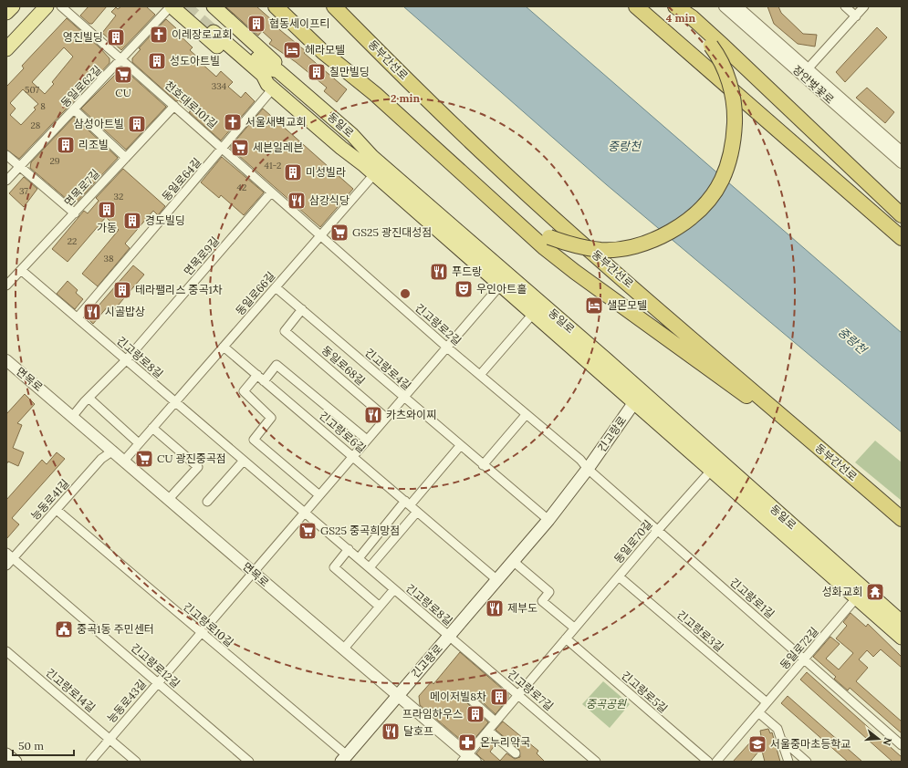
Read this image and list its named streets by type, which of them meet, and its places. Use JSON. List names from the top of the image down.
{
  "streets": {
    "highway": ["동부간선로"],
    "main road": ["동일로", "긴고랑로"],
    "street": [
      "장안벚꽃로",
      "동일로62길",
      "천호대로101길",
      "동일로64길",
      "면목로7길",
      "면목로9길",
      "동일로66길",
      "긴고랑로2길",
      "긴고랑로8길",
      "동일로68길",
      "긴고랑로4길",
      "면목로",
      "긴고랑로6길",
      "능동로41길",
      "동일로70길",
      "긴고랑로1길",
      "긴고랑로10길",
      "긴고랑로3길",
      "동일로72길",
      "긴고랑로12길",
      "긴고랑로14길",
      "긴고랑로7길",
      "긴고랑로5길",
      "능동로43길"
    ]
  },
  "crossings": [
    ["동일로62길", "천호대로101길"],
    ["천호대로101길", "동일로64길"],
    ["천호대로101길", "면목로7길"],
    ["천호대로101길", "면목로9길"],
    ["천호대로101길", "동일로66길"],
    ["천호대로101길", "긴고랑로2길"],
    ["동일로", "동일로64길"],
    ["동일로", "동일로66길"],
    ["동일로", "긴고랑로2길"],
    ["동일로", "긴고랑로"],
    ["동일로", "동일로70길"],
    ["동일로", "동일로72길"],
    ["동일로64길", "긴고랑로8길"],
    ["면목로7길", "긴고랑로8길"],
    ["면목로9길", "긴고랑로8길"],
    ["면목로9길", "면목로"],
    ["동일로66길", "긴고랑로2길"],
    ["동일로66길", "긴고랑로8길"],
    ["동일로66길", "긴고랑로4길"],
    ["동일로66길", "면목로"],
    ["동일로66길", "긴고랑로6길"],
    ["긴고랑로2길", "긴고랑로"],
    ["긴고랑로2길", "긴고랑로1길"],
    ["긴고랑로8길", "긴고랑로"],
    ["긴고랑로8길", "긴고랑로7길"],
    ["동일로68길", "긴고랑로4길"],
    ["긴고랑로4길", "긴고랑로"],
    ["면목로", "긴고랑로"],
    ["면목로", "능동로41길"],
    ["면목로", "동일로70길"],
    ["면목로", "능동로43길"],
    ["긴고랑로6길", "긴고랑로"],
    ["긴고랑로", "긴고랑로1길"],
    ["긴고랑로", "긴고랑로10길"],
    ["긴고랑로", "긴고랑로7길"],
    ["능동로41길", "긴고랑로10길"],
    ["능동로41길", "긴고랑로12길"],
    ["동일로70길", "긴고랑로1길"],
    ["동일로70길", "긴고랑로3길"],
    ["동일로70길", "긴고랑로7길"],
    ["동일로70길", "긴고랑로5길"],
    ["긴고랑로1길", "동일로72길"],
    ["긴고랑로10길", "능동로43길"],
    ["긴고랑로3길", "동일로72길"],
    ["긴고랑로12길", "능동로43길"],
    ["긴고랑로14길", "능동로43길"]
  ],
  "water": ["중랑천"],
  "parks": ["중곡공원"],
  "places": {
    "building": [
      "협동세이프티",
      "영진빌딩",
      "성도아트빌",
      "칠만빌딩",
      "삼성아트빌",
      "리조빌",
      "미성빌라",
      "가동",
      "경도빌딩",
      "테라팰리스 중곡1차",
      "메이저빌8차",
      "프라임하우스"
    ],
    "church": ["이레장로교회", "서울새벽교회"],
    "hotel": ["헤라모텔", "샐몬모텔"],
    "supermarket": [
      "CU",
      "세븐일레븐",
      "GS25 광진대성점",
      "CU 광진중곡점",
      "GS25 중곡희망점"
    ],
    "restaurant": [
      "삼강식당",
      "푸드랑",
      "시골밥상",
      "카츠와이찌",
      "제부도",
      "달호프"
    ],
    "theatre": ["우인아트홀"],
    "temple": ["성화교회"],
    "public building": ["중곡1동 주민센터"],
    "pharmacy": ["온누리약국"],
    "school or university": ["서울중마초등학교"]
  },
  "house_numbers": [
    "334",
    "507",
    "8",
    "28",
    "29",
    "41-2",
    "42",
    "37",
    "32",
    "22",
    "38"
  ],
  "scale_bar": "50 m",
  "north": "right",
  "rings": ["4 min", "2 min"]
}
